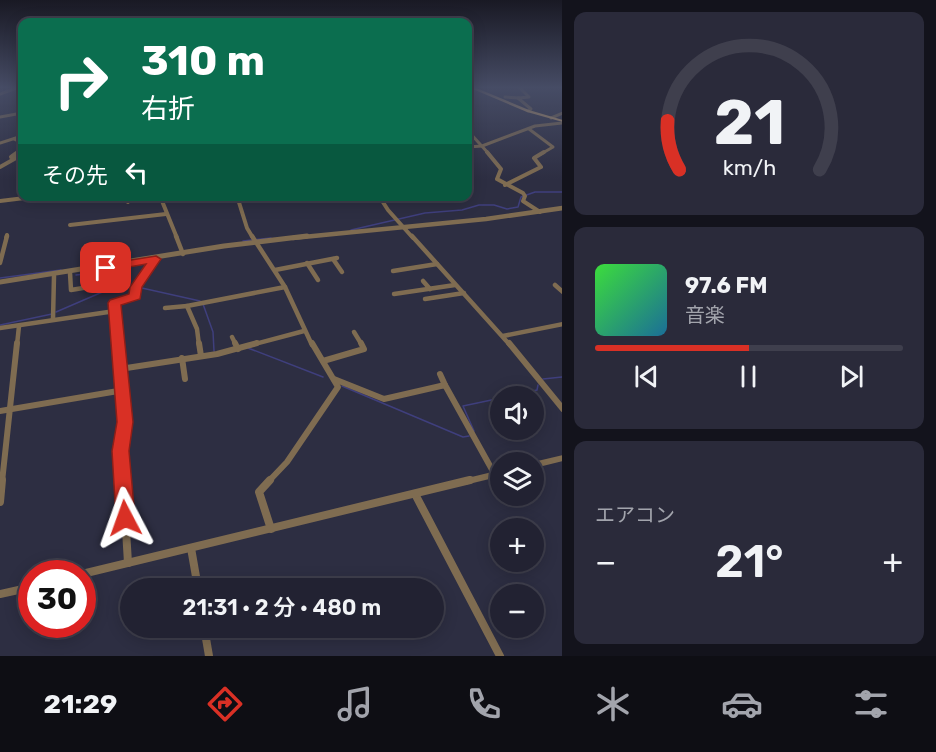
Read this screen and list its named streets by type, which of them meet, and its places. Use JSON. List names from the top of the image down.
{
  "page": {
    "turn": ["310 m", "右折"],
    "then": "その先",
    "song": ["97.6 FM", "音楽"],
    "map_buttons": ["+", "−"],
    "tile": "エアコン",
    "heat": ["−", "21°", "+"],
    "limit": "30",
    "trip": "21:31 · 2 分 · 480 m",
    "tabs": "21:29",
    "gauge": ["21", "km/h"]
  }
}
